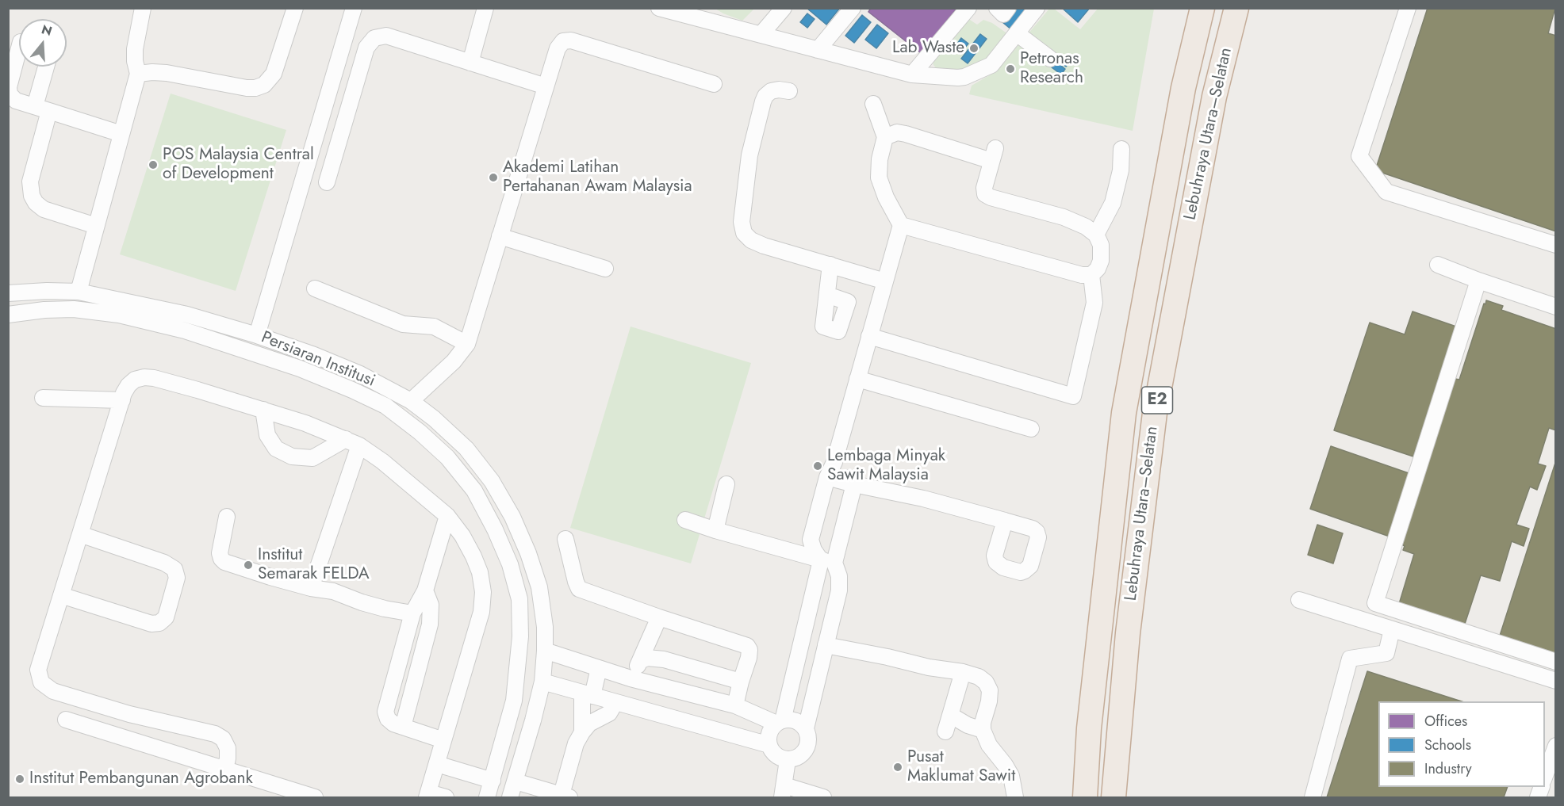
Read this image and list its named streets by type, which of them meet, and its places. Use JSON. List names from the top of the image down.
{
  "streets": {
    "highway": ["Lebuhraya Utara–Selatan", "E2"],
    "street": ["Persiaran Institusi"]
  },
  "places": [
    "Lab Waste",
    "Petronas Research",
    "POS Malaysia Central of Development",
    "Akademi Latihan Pertahanan Awam Malaysia",
    "Lembaga Minyak Sawit Malaysia",
    "Institut Semarak FELDA",
    "Pusat Maklumat Sawit",
    "Institut Pembangunan Agrobank"
  ],
  "legend": ["Offices", "Schools", "Industry"],
  "north": "top"
}
